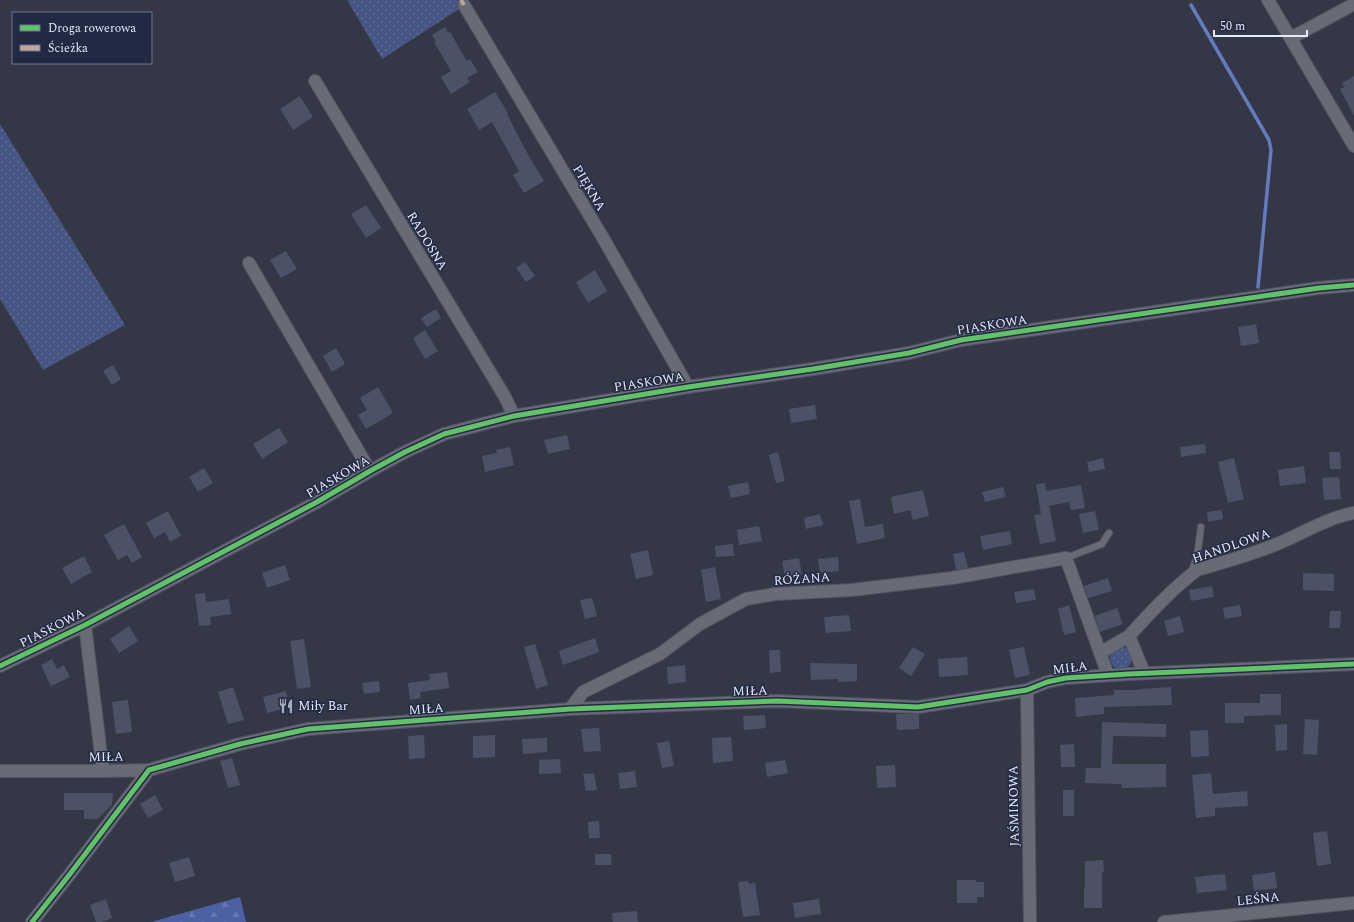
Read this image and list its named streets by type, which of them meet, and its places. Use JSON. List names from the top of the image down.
{
  "streets": {
    "street": [
      "PIĘKNA",
      "RADOSNA",
      "PIASKOWA",
      "HANDLOWA",
      "RÓŻANA",
      "MIŁA",
      "JAŚMINOWA",
      "LEŚNA"
    ]
  },
  "crossings": [
    ["PIĘKNA", "PIASKOWA"],
    ["RADOSNA", "PIASKOWA"],
    ["HANDLOWA", "MIŁA"],
    ["RÓŻANA", "MIŁA"],
    ["MIŁA", "JAŚMINOWA"]
  ],
  "places": {
    "restaurant": ["Miły Bar"]
  },
  "legend": ["Droga rowerowa", "Ścieżka"],
  "scale_bar": "50 m"
}
